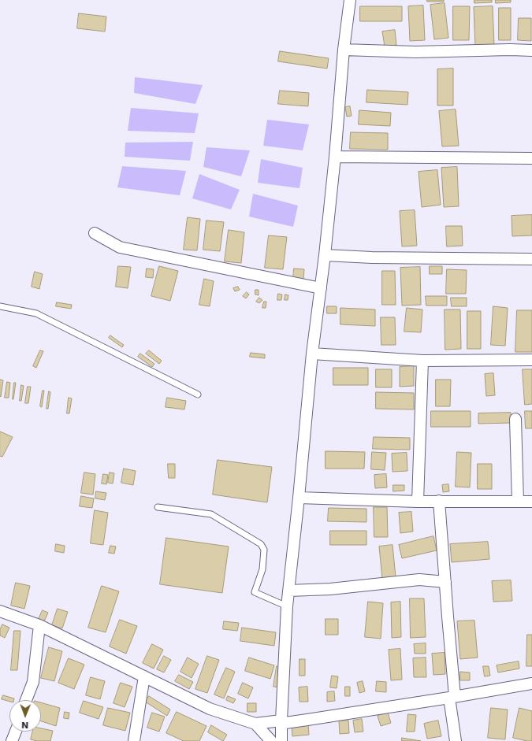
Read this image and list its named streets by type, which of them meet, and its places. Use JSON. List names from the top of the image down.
{
  "north": "bottom"
}
